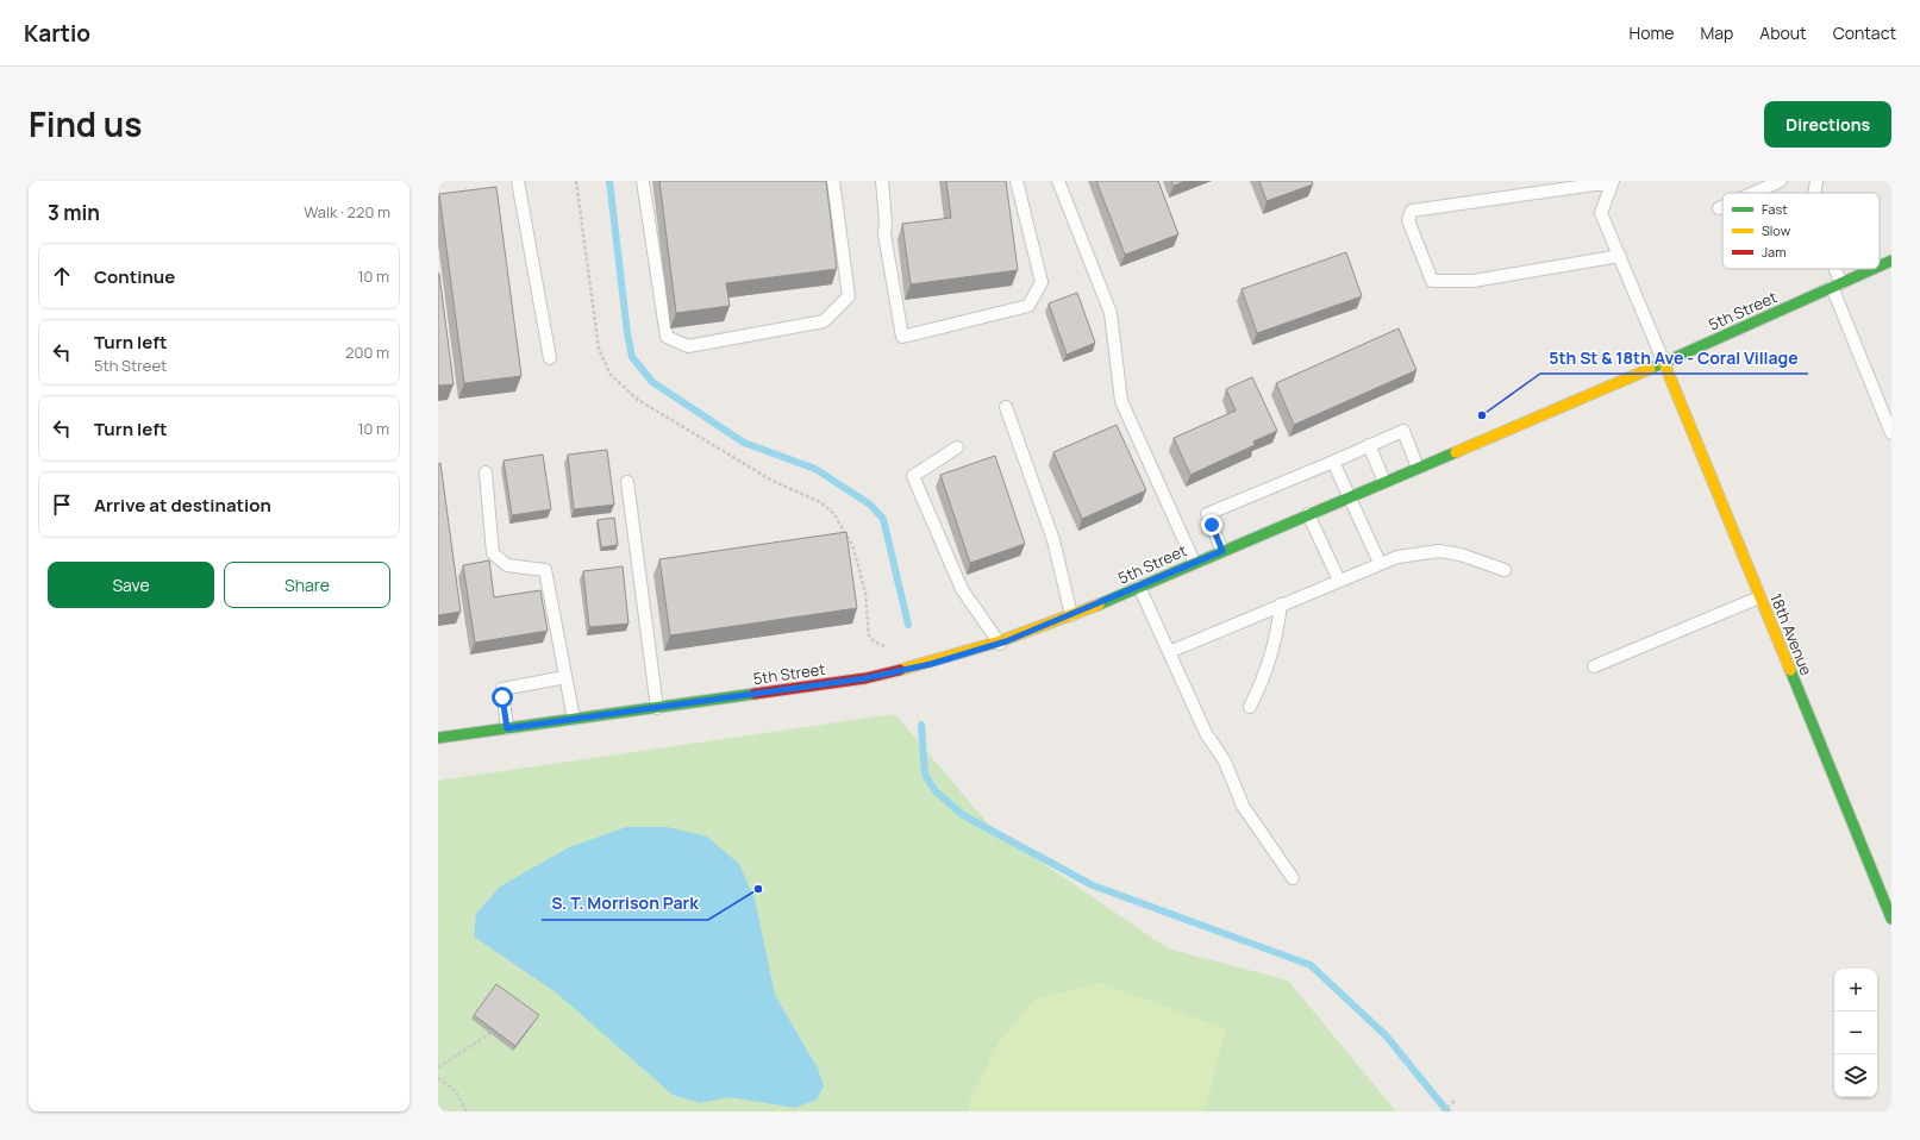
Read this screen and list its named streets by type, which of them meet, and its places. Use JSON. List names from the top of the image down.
{
  "streets": {
    "street": ["5th Street", "18th Avenue"]
  },
  "crossings": [
    ["5th Street", "18th Avenue"]
  ],
  "places": ["5th St & 18th Ave - Coral Village", "S. T. Morrison Park"],
  "legend": ["Fast", "Slow", "Jam"],
  "page": {
    "header": "Kartio",
    "nav": [
      "Home",
      "Map",
      "About",
      "Contact"
    ],
    "title": "Find us",
    "buttons": [
      "Directions",
      ["Save", "Share"]
    ],
    "heading": ["3 min", "Walk · 220 m"],
    "list": [
      ["Continue", "10 m"],
      ["Turn left", "5th Street", "200 m"],
      ["Turn left", "10 m"],
      "Arrive at destination"
    ],
    "map_buttons": ["+", "−"]
  }
}
